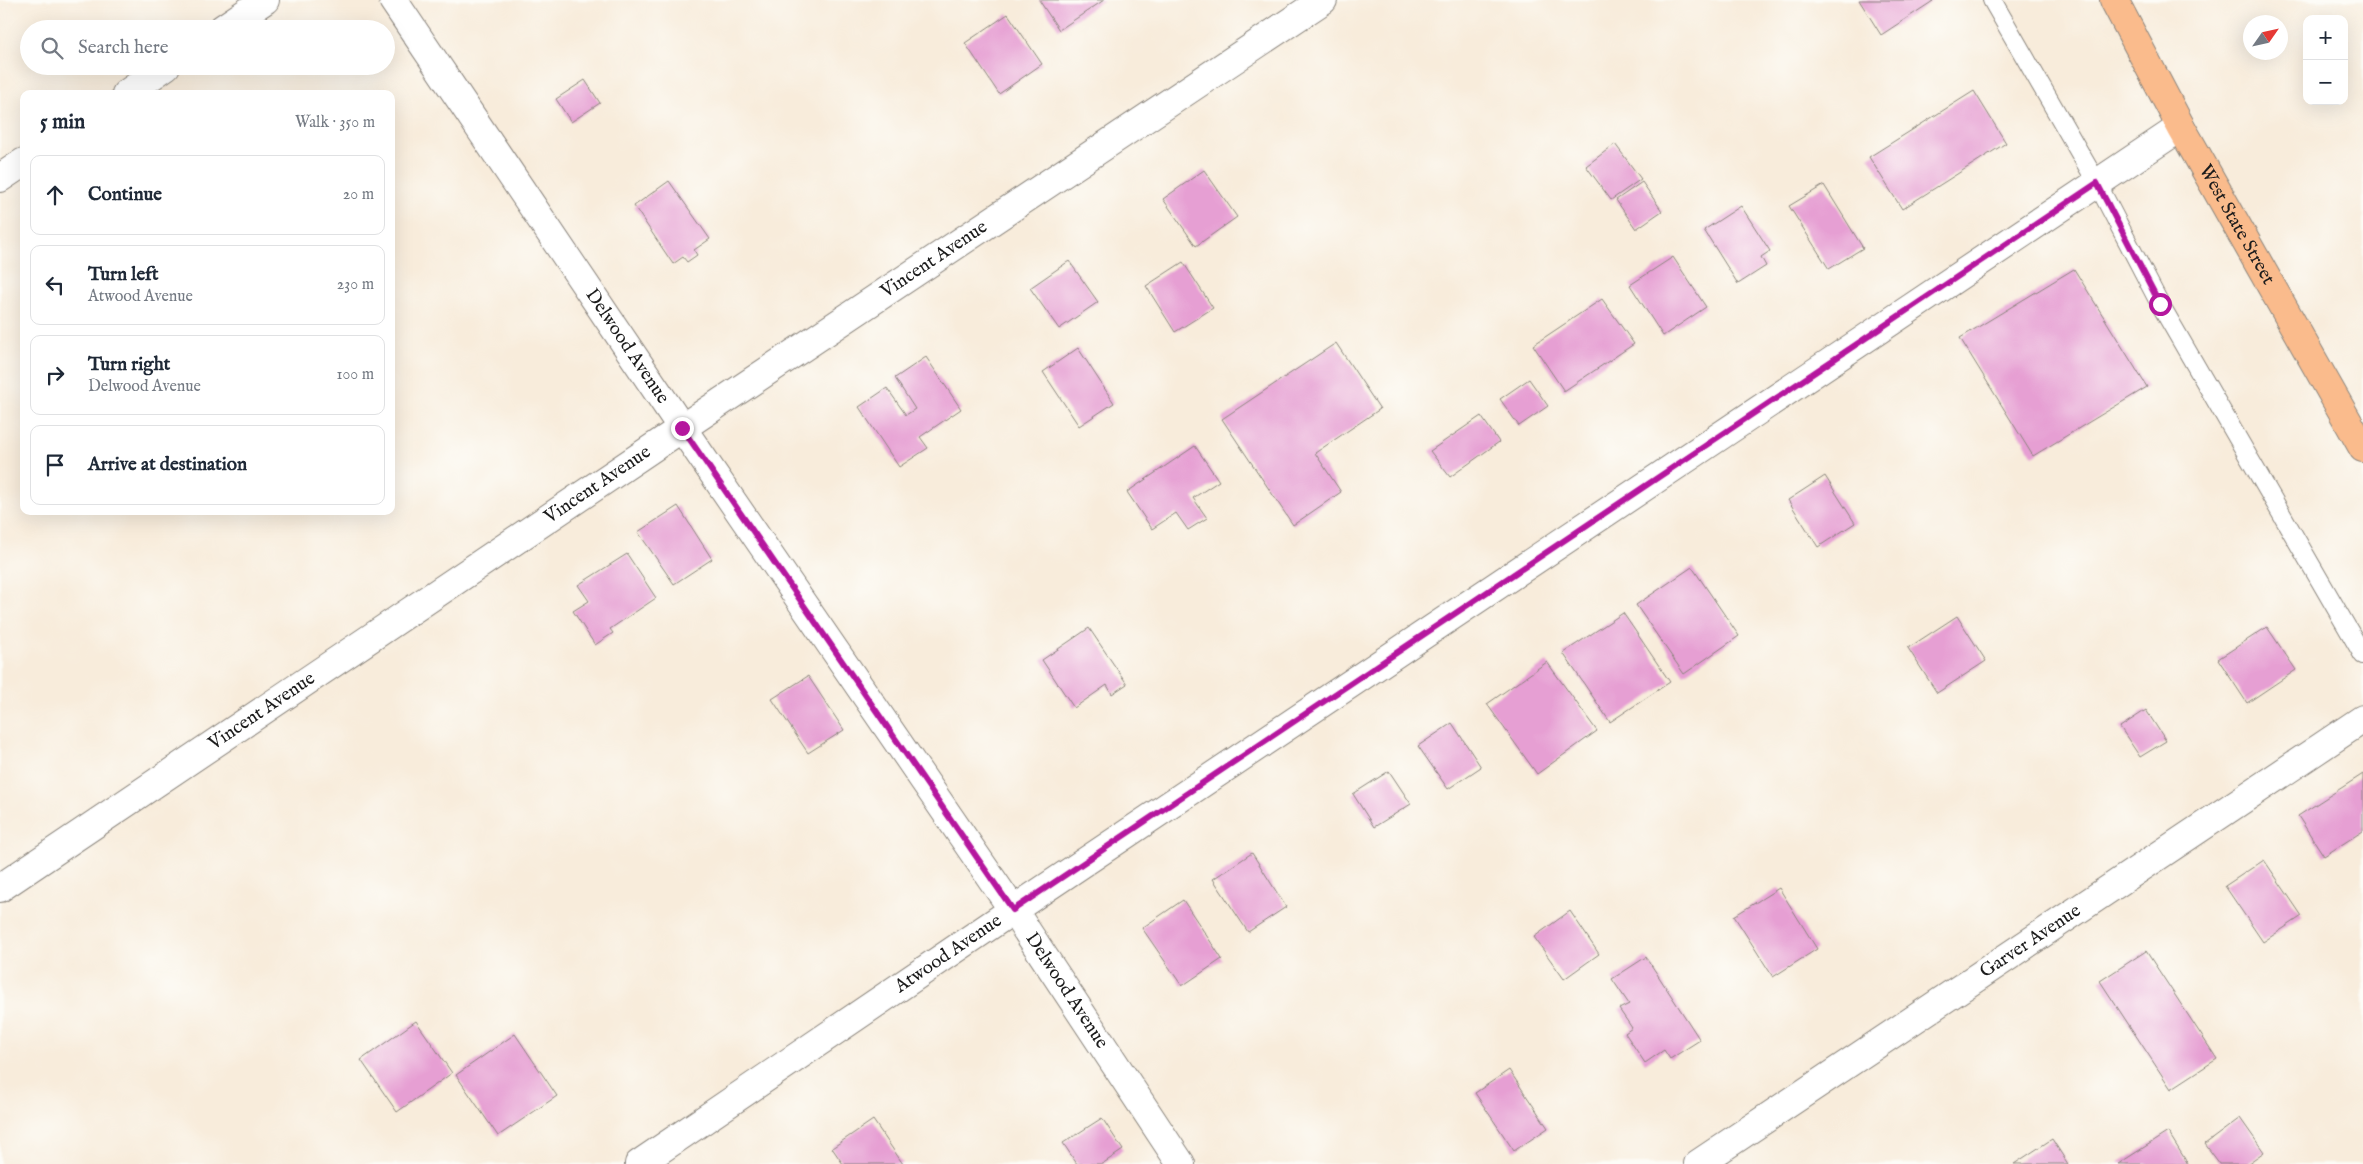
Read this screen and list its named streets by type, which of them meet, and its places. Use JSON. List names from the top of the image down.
{
  "streets": {
    "main road": ["West State Street"],
    "street": [
      "Vincent Avenue",
      "Delwood Avenue",
      "Garver Avenue",
      "Atwood Avenue"
    ]
  },
  "crossings": [
    ["West State Street", "Atwood Avenue"],
    ["Vincent Avenue", "Delwood Avenue"],
    ["Delwood Avenue", "Atwood Avenue"]
  ],
  "north": "top right",
  "page": {
    "map_buttons": ["+", "−"],
    "search": "Search here",
    "heading": ["5 min", "Walk · 350 m"],
    "list": [
      ["Continue", "20 m"],
      ["Turn left", "Atwood Avenue", "230 m"],
      ["Turn right", "Delwood Avenue", "100 m"],
      "Arrive at destination"
    ]
  }
}
